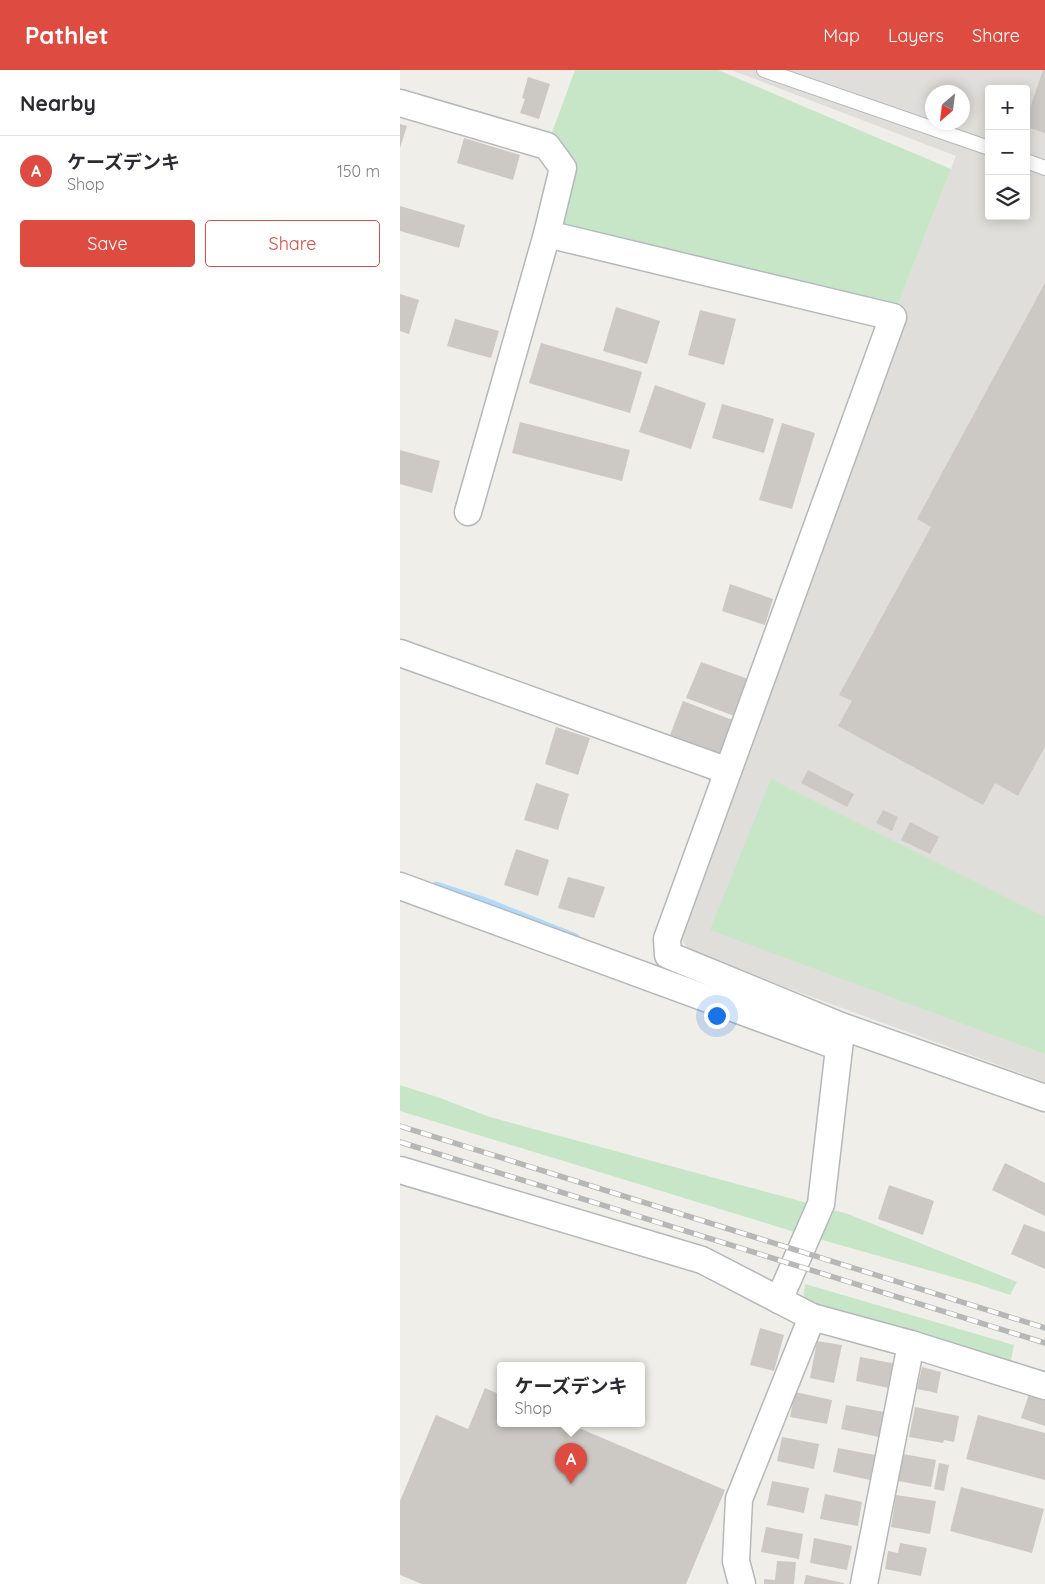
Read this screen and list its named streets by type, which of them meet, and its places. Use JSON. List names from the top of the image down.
{
  "north": "bottom left",
  "page": {
    "header": "Pathlet",
    "nav": ["Map", "Layers", "Share"],
    "heading": "Nearby",
    "map_buttons": ["+", "−"],
    "list": [
      {
        "mark": "A",
        "name": "ケーズデンキ",
        "note": "Shop",
        "value": "150 m"
      }
    ],
    "buttons": ["Save", "Share"],
    "popup": ["ケーズデンキ", "Shop"],
    "pins": "A"
  }
}
